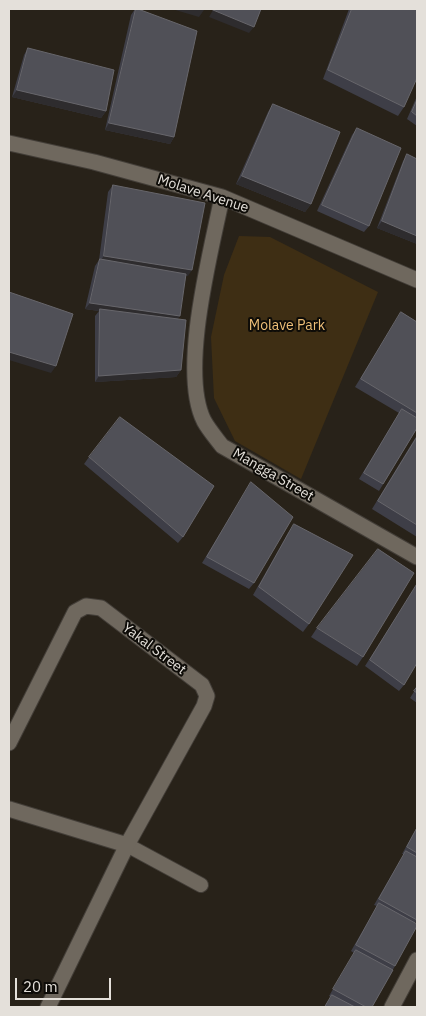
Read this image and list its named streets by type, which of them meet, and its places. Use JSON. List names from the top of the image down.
{
  "streets": {
    "street": ["Molave Avenue", "Mangga Street", "Yakal Street"]
  },
  "crossings": [
    ["Molave Avenue", "Mangga Street"]
  ],
  "parks": ["Molave Park"],
  "scale_bar": "20 m"
}
